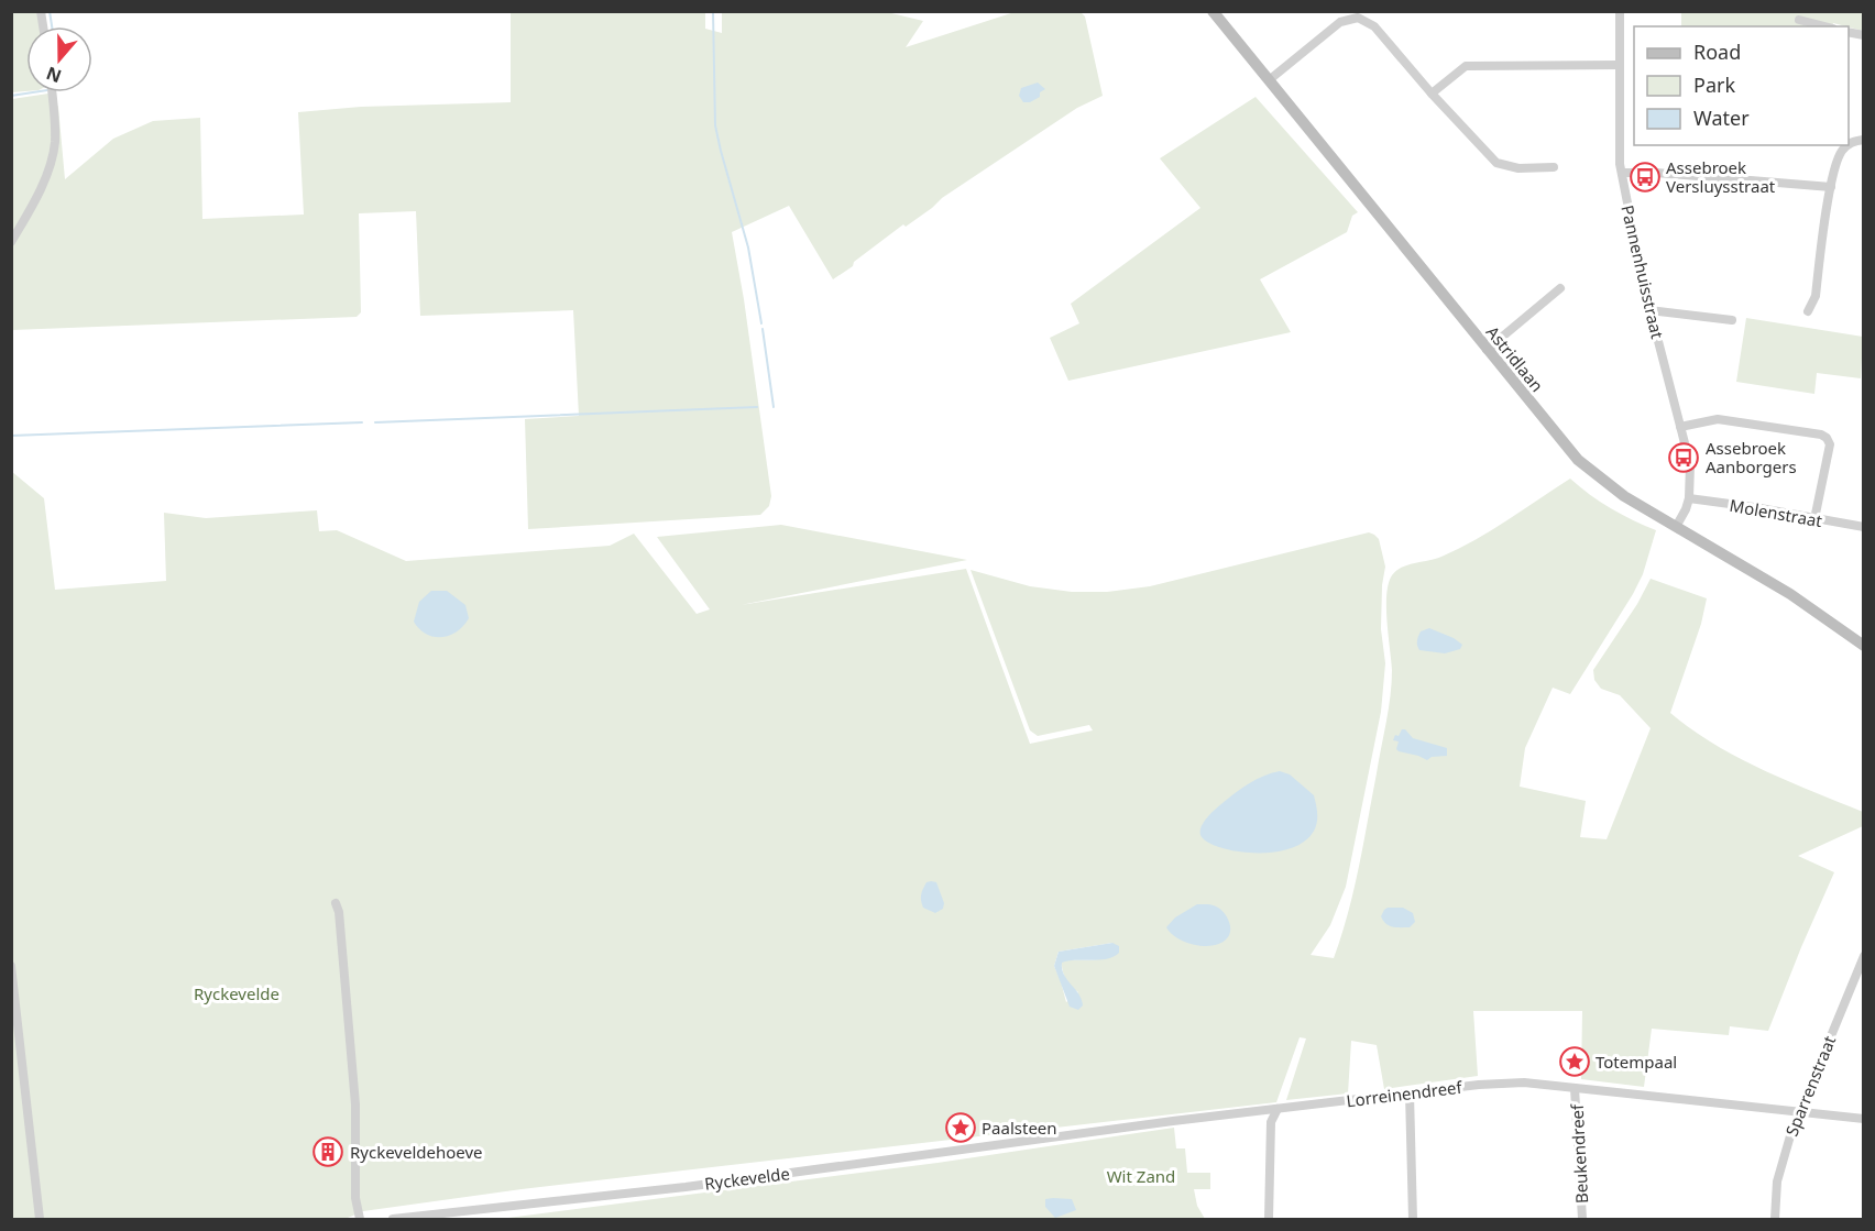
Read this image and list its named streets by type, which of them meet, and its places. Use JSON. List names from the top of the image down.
{
  "streets": {
    "main road": ["Astridlaan"],
    "street": [
      "Pannenhuisstraat",
      "Molenstraat",
      "Sparrenstraat",
      "Lorreinendreef",
      "Beukendreef",
      "Ryckevelde"
    ]
  },
  "crossings": [
    ["Pannenhuisstraat", "Astridlaan"],
    ["Pannenhuisstraat", "Molenstraat"],
    ["Sparrenstraat", "Lorreinendreef"],
    ["Lorreinendreef", "Beukendreef"],
    ["Lorreinendreef", "Ryckevelde"]
  ],
  "parks": ["Ryckevelde", "Wit Zand"],
  "places": {
    "bus stop": ["Assebroek Versluysstraat", "Assebroek Aanborgers"],
    "place": ["Totempaal", "Paalsteen"],
    "building": ["Ryckeveldehoeve"]
  },
  "legend": ["Road", "Park", "Water"],
  "north": "bottom"
}
